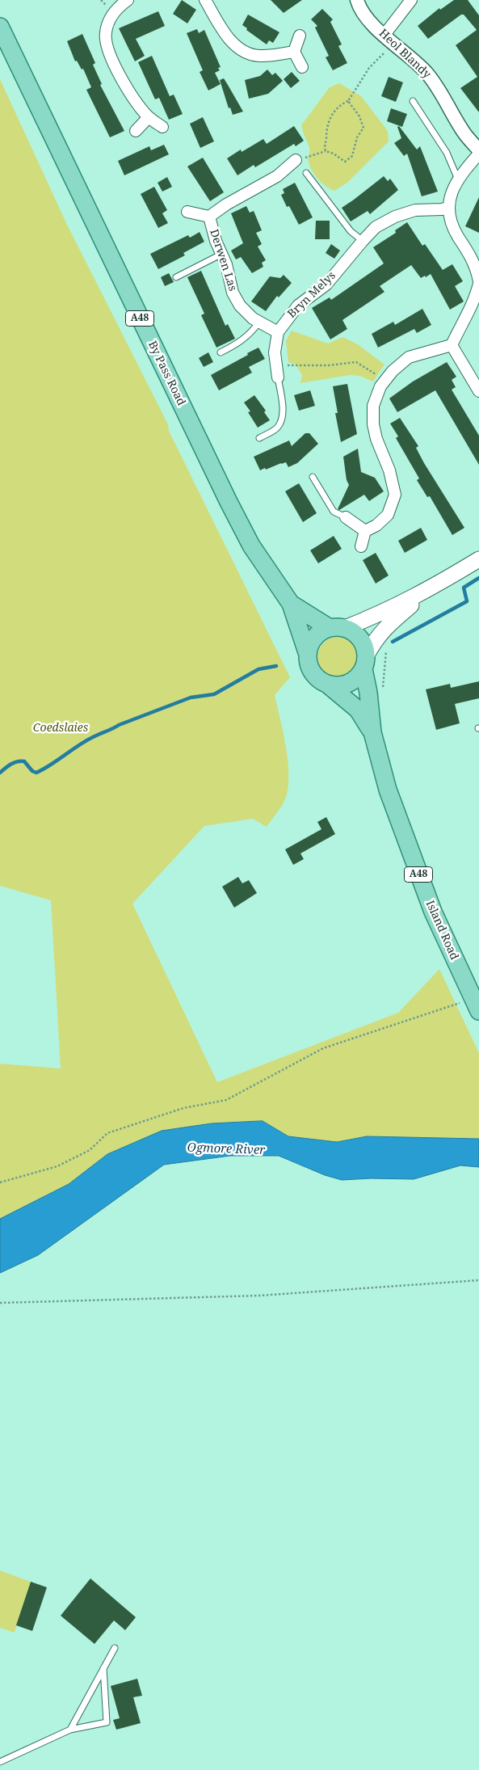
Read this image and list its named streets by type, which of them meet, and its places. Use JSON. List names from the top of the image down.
{
  "streets": {
    "main road": ["A48", "By Pass Road", "Island Road"],
    "street": ["Heol Blandy", "Derwen Las", "Bryn Melys"]
  },
  "crossings": [
    ["Derwen Las", "Bryn Melys"],
    ["By Pass Road", "Island Road"]
  ],
  "water": ["Ogmore River"],
  "parks": ["Coedslaies"]
}
